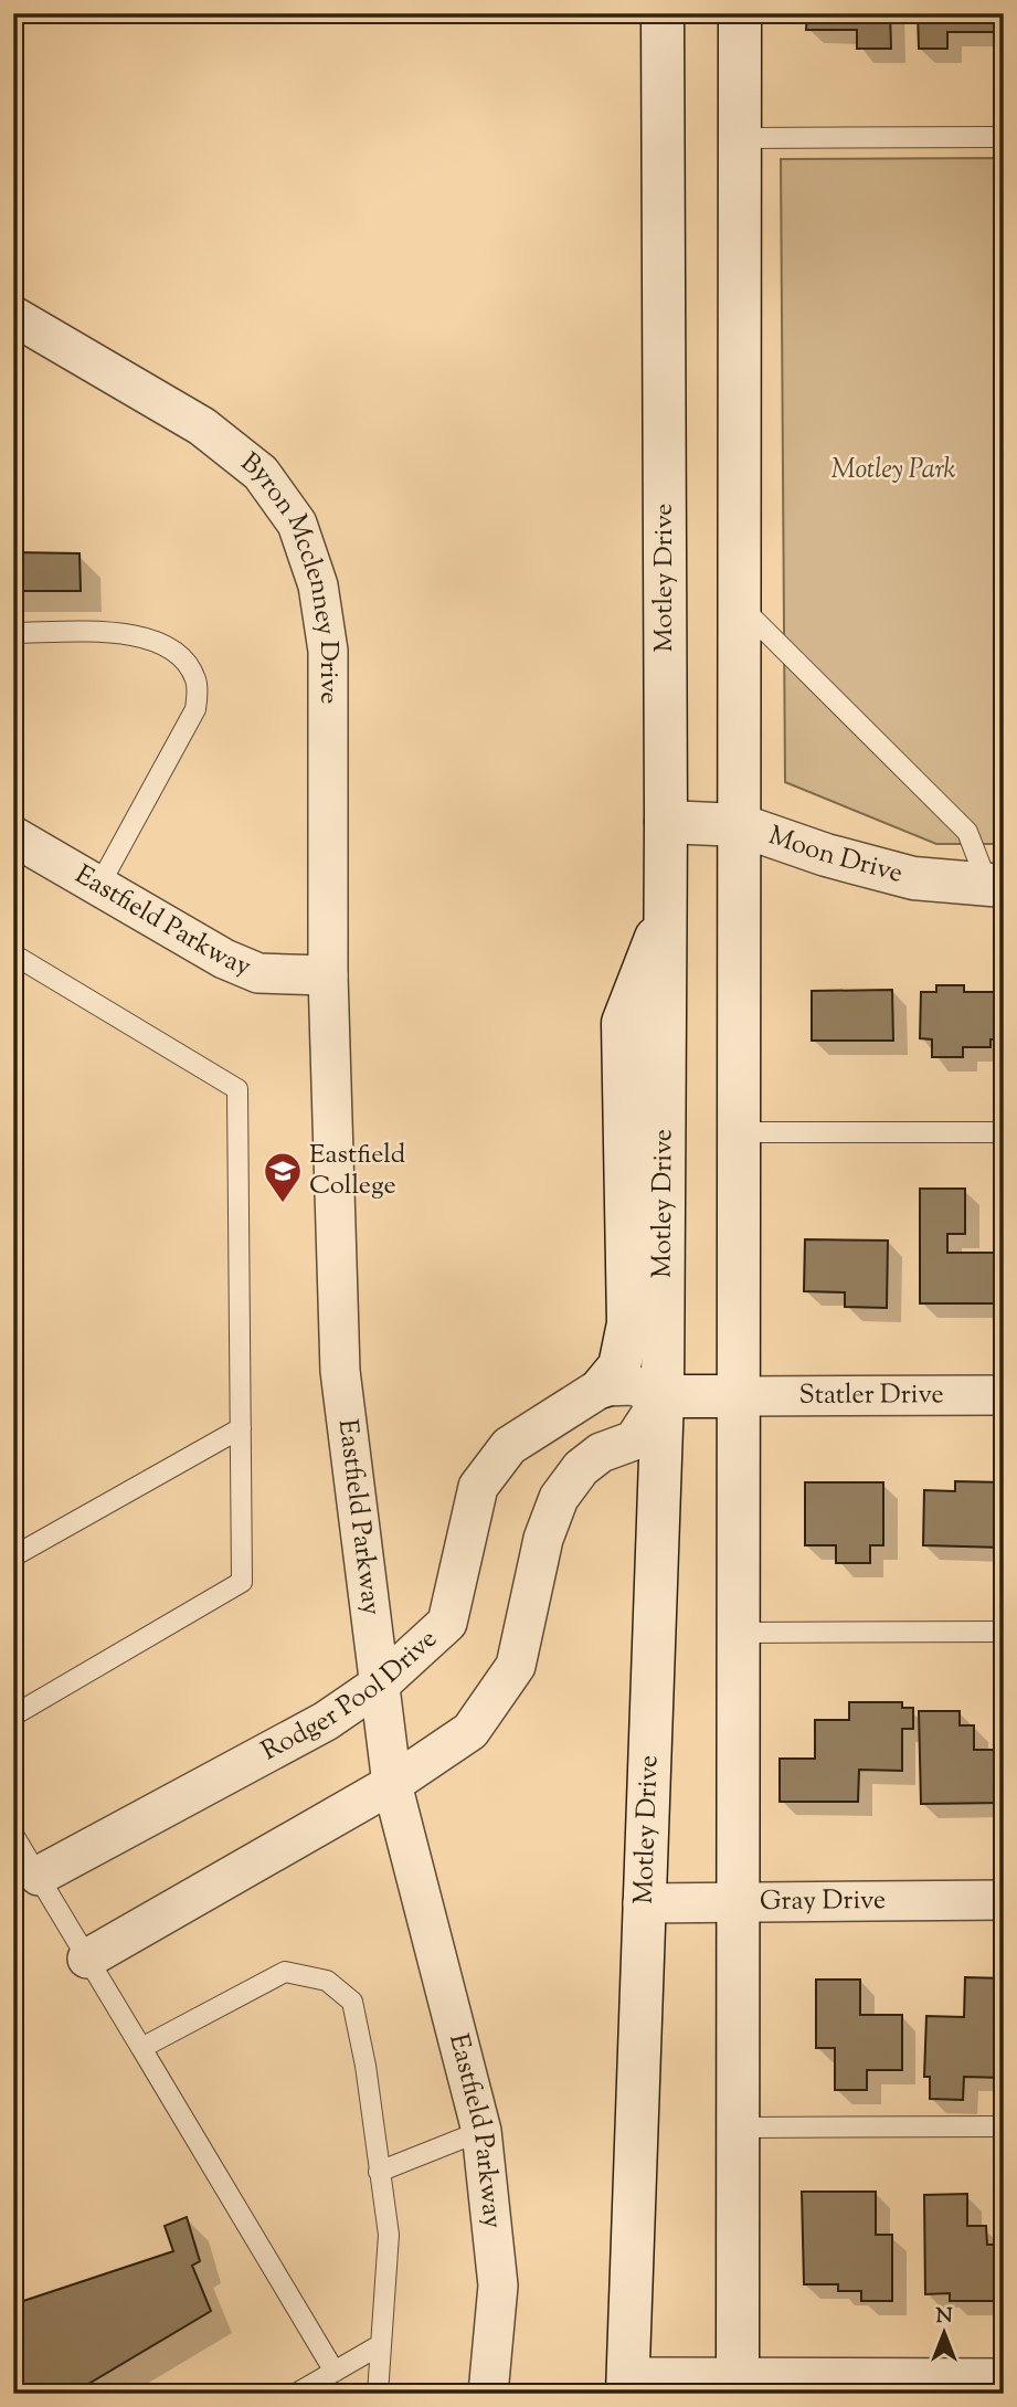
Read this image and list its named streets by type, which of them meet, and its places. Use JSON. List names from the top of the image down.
{
  "streets": {
    "main road": ["Motley Drive", "Moon Drive"],
    "street": [
      "Byron Mcclenney Drive",
      "Eastfield Parkway",
      "Statler Drive",
      "Rodger Pool Drive",
      "Gray Drive"
    ]
  },
  "crossings": [
    ["Motley Drive", "Moon Drive"],
    ["Motley Drive", "Gray Drive"],
    ["Byron Mcclenney Drive", "Eastfield Parkway"],
    ["Eastfield Parkway", "Rodger Pool Drive"]
  ],
  "parks": ["Motley Park"],
  "places": {
    "school or university": ["Eastfield College"]
  },
  "north": "top"
}
